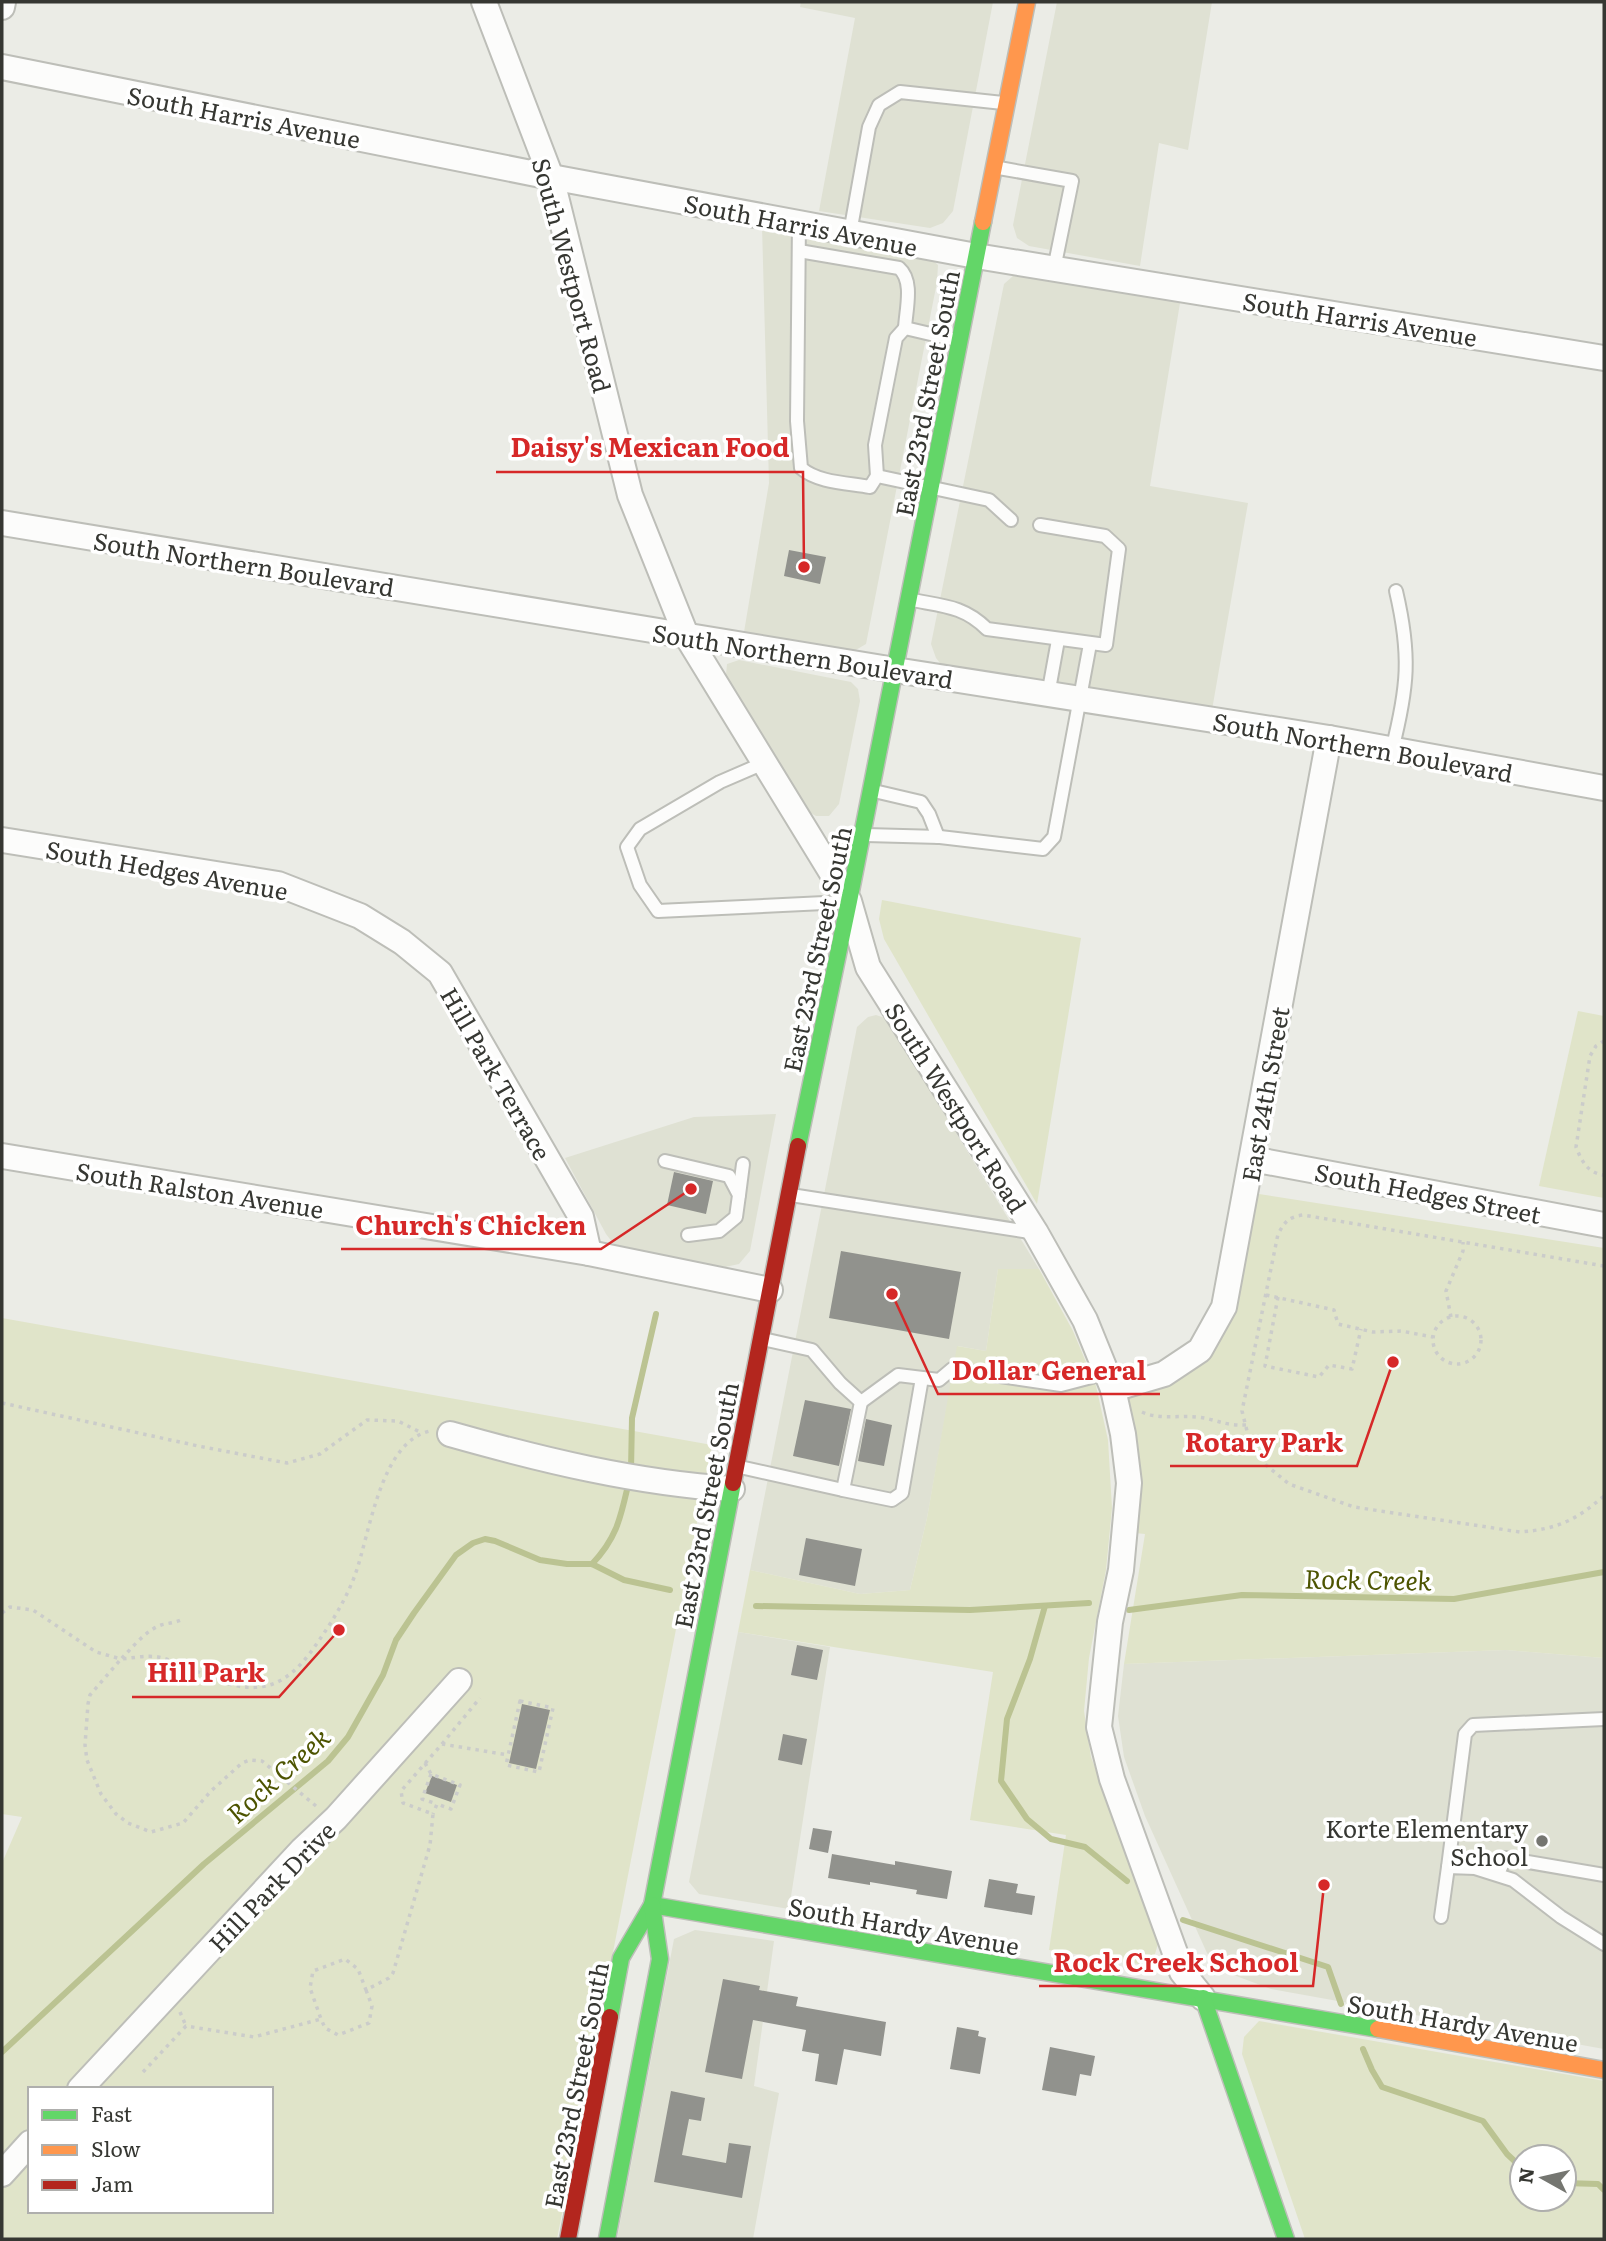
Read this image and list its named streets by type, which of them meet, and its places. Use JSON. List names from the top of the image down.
{
  "streets": {
    "main road": ["South Westport Road", "East 23rd Street South", "South Hardy Avenue"],
    "street": [
      "South Harris Avenue",
      "South Northern Boulevard",
      "South Hedges Avenue",
      "Hill Park Terrace",
      "East 24th Street",
      "South Ralston Avenue",
      "South Hedges Street",
      "Hill Park Drive"
    ]
  },
  "crossings": [
    ["South Harris Avenue", "South Westport Road"],
    ["South Harris Avenue", "East 23rd Street South"],
    ["South Westport Road", "East 23rd Street South"],
    ["South Westport Road", "South Northern Boulevard"],
    ["South Westport Road", "East 24th Street"],
    ["South Westport Road", "South Hardy Avenue"],
    ["East 23rd Street South", "South Northern Boulevard"],
    ["East 23rd Street South", "South Ralston Avenue"],
    ["East 23rd Street South", "South Hardy Avenue"],
    ["South Northern Boulevard", "East 24th Street"],
    ["South Hedges Avenue", "Hill Park Terrace"],
    ["Hill Park Terrace", "South Ralston Avenue"],
    ["East 24th Street", "South Hedges Street"]
  ],
  "water": ["Rock Creek"],
  "places": [
    "Daisy's Mexican Food",
    "Church's Chicken",
    "Dollar General",
    "Rotary Park",
    "Hill Park",
    "Korte Elementary School",
    "Rock Creek School"
  ],
  "legend": ["Fast", "Slow", "Jam"],
  "north": "left"
}
